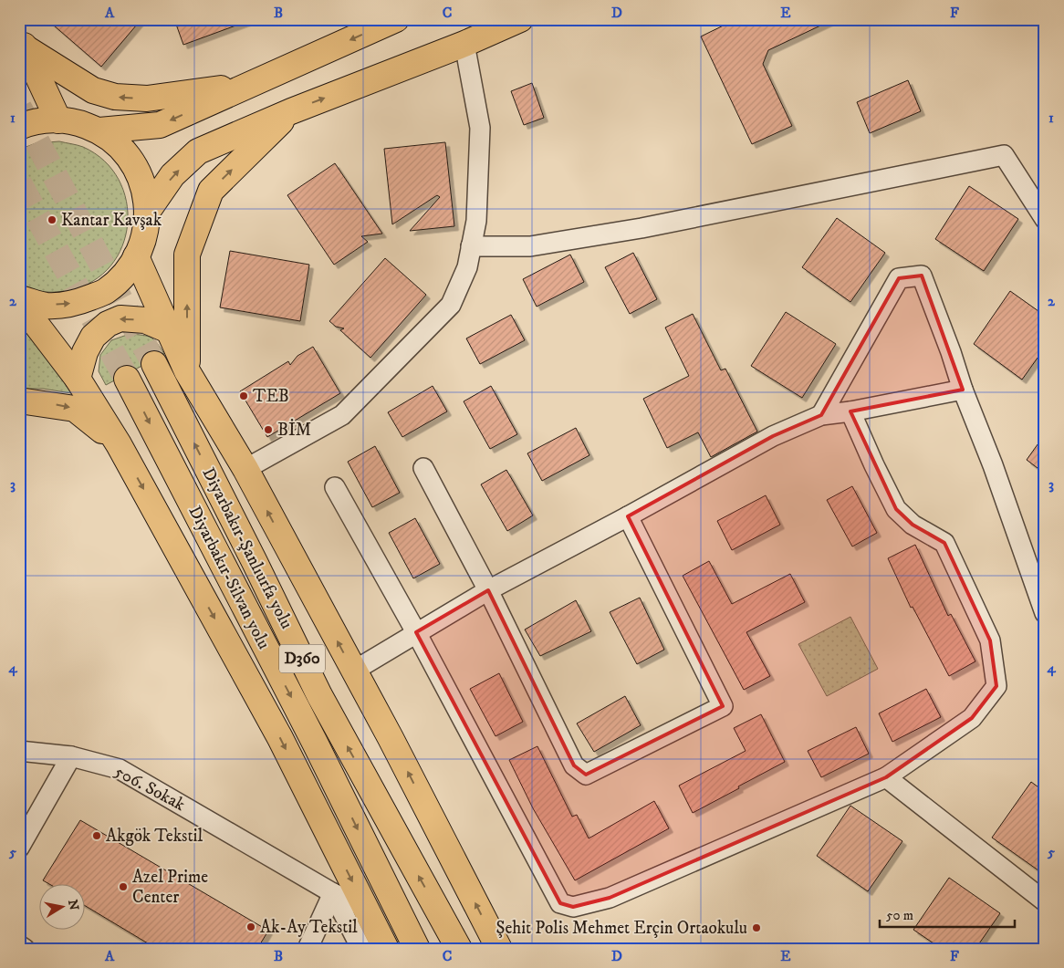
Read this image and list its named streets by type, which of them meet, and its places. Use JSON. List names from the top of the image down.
{
  "streets": {
    "highway": ["Diyarbakır-Şanlıurfa yolu", "Diyarbakır-Silvan yolu", "D360"],
    "street": ["506. Sokak"]
  },
  "places": [
    "Kantar Kavşak",
    "TEB",
    "BİM",
    "Akgök Tekstil",
    "Azel Prime Center",
    "Ak-Ay Tekstil",
    "Şehit Polis Mehmet Erçin Ortaokulu"
  ],
  "scale_bar": "50 m",
  "north": "right",
  "grid": {
    "columns": [
      "A",
      "B",
      "C",
      "D",
      "E",
      "F"
    ],
    "rows": [
      "1",
      "2",
      "3",
      "4",
      "5"
    ]
  }
}
